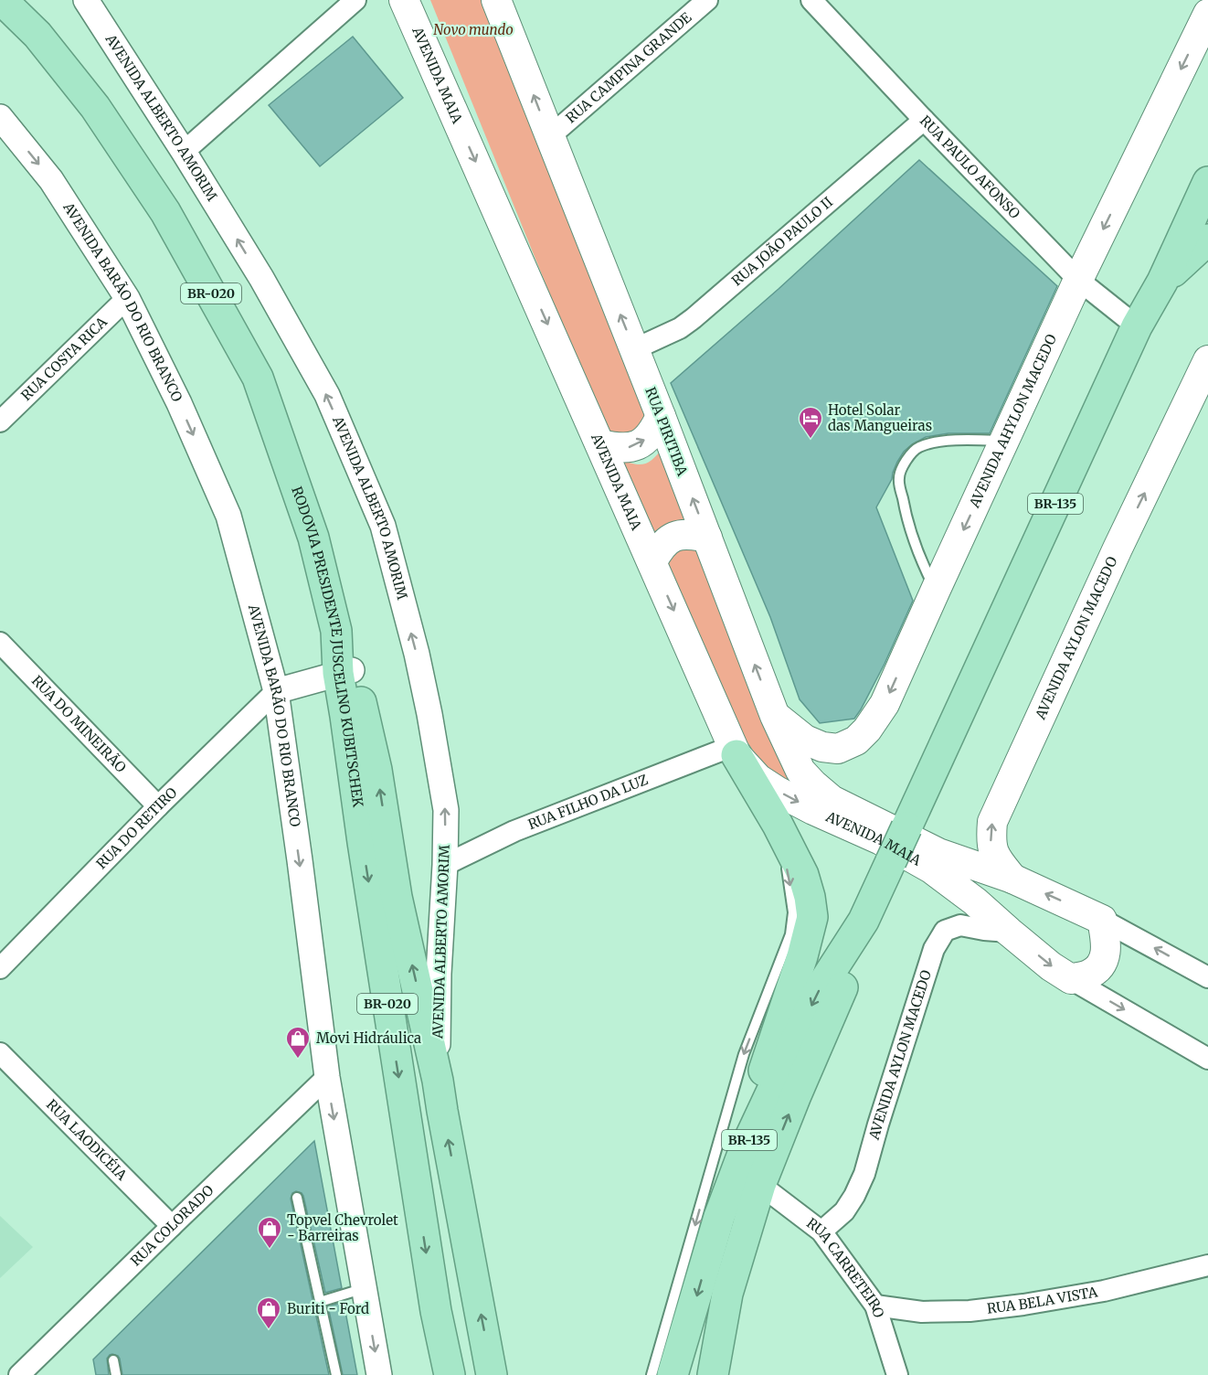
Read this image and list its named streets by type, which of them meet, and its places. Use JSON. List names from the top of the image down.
{
  "streets": {
    "highway": ["BR-020", "BR-135", "RODOVIA PRESIDENTE JUSCELINO KUBITSCHEK"],
    "main road": [
      "AVENIDA MAIA",
      "AVENIDA AHYLON MACEDO",
      "RUA PIRITIBA",
      "AVENIDA AYLON MACEDO"
    ],
    "street": [
      "RUA CAMPINA GRANDE",
      "AVENIDA ALBERTO AMORIM",
      "RUA PAULO AFONSO",
      "RUA JOÃO PAULO II",
      "AVENIDA BARÃO DO RIO BRANCO",
      "RUA COSTA RICA",
      "RUA DO MINEIRÃO",
      "RUA FILHO DA LUZ",
      "RUA DO RETIRO",
      "RUA LAODICÉIA",
      "RUA COLORADO",
      "RUA CARRETEIRO",
      "RUA BELA VISTA"
    ]
  },
  "crossings": [
    ["RUA CAMPINA GRANDE", "RUA PIRITIBA"],
    ["AVENIDA MAIA", "AVENIDA AYLON MACEDO"],
    ["AVENIDA MAIA", "RUA FILHO DA LUZ"],
    ["AVENIDA ALBERTO AMORIM", "RUA FILHO DA LUZ"],
    ["RUA PAULO AFONSO", "RUA JOÃO PAULO II"],
    ["RUA PAULO AFONSO", "AVENIDA AHYLON MACEDO"],
    ["RUA PAULO AFONSO", "BR-135"],
    ["RUA JOÃO PAULO II", "RUA PIRITIBA"],
    ["AVENIDA BARÃO DO RIO BRANCO", "RUA COSTA RICA"],
    ["AVENIDA BARÃO DO RIO BRANCO", "RUA DO RETIRO"],
    ["AVENIDA BARÃO DO RIO BRANCO", "RUA COLORADO"],
    ["AVENIDA AHYLON MACEDO", "RUA PIRITIBA"],
    ["RUA PIRITIBA", "BR-135"],
    ["RUA PIRITIBA", "AVENIDA AYLON MACEDO"],
    ["BR-135", "RUA CARRETEIRO"],
    ["AVENIDA AYLON MACEDO", "RUA CARRETEIRO"],
    ["RUA DO MINEIRÃO", "RUA DO RETIRO"],
    ["RUA LAODICÉIA", "RUA COLORADO"],
    ["RUA CARRETEIRO", "RUA BELA VISTA"]
  ],
  "one_way": [
    "AVENIDA MAIA",
    "AVENIDA ALBERTO AMORIM",
    "AVENIDA BARÃO DO RIO BRANCO",
    "AVENIDA AHYLON MACEDO",
    "RUA PIRITIBA",
    "AVENIDA AYLON MACEDO"
  ],
  "parks": ["Novo mundo"],
  "places": {
    "hotel": ["Hotel Solar das Mangueiras"],
    "shop": ["Movi Hidráulica", "Topvel Chevrolet - Barreiras", "Buriti - Ford"]
  }
}
